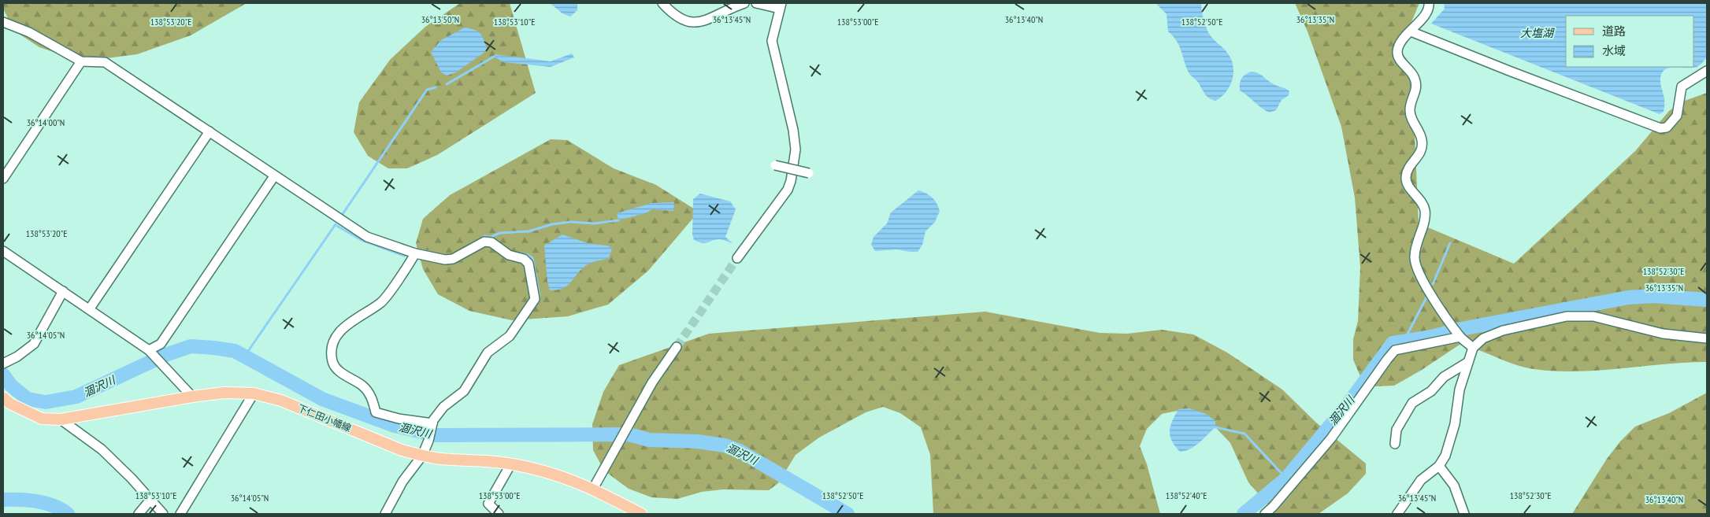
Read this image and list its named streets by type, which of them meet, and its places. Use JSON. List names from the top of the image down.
{
  "streets": {
    "main road": ["下仁田小幡線"]
  },
  "water": ["大塩湖", "涸沢川"],
  "legend": ["道路", "水域"],
  "coordinates": [
    "36°13'50\"N",
    "36°13'45\"N",
    "36°13'40\"N",
    "36°13'35\"N",
    "138°53'20\"E",
    "138°53'10\"E",
    "138°53'00\"E",
    "138°52'50\"E",
    "36°14'00\"N",
    "138°52'30\"E",
    "36°14'05\"N",
    "138°52'40\"E"
  ]
}
